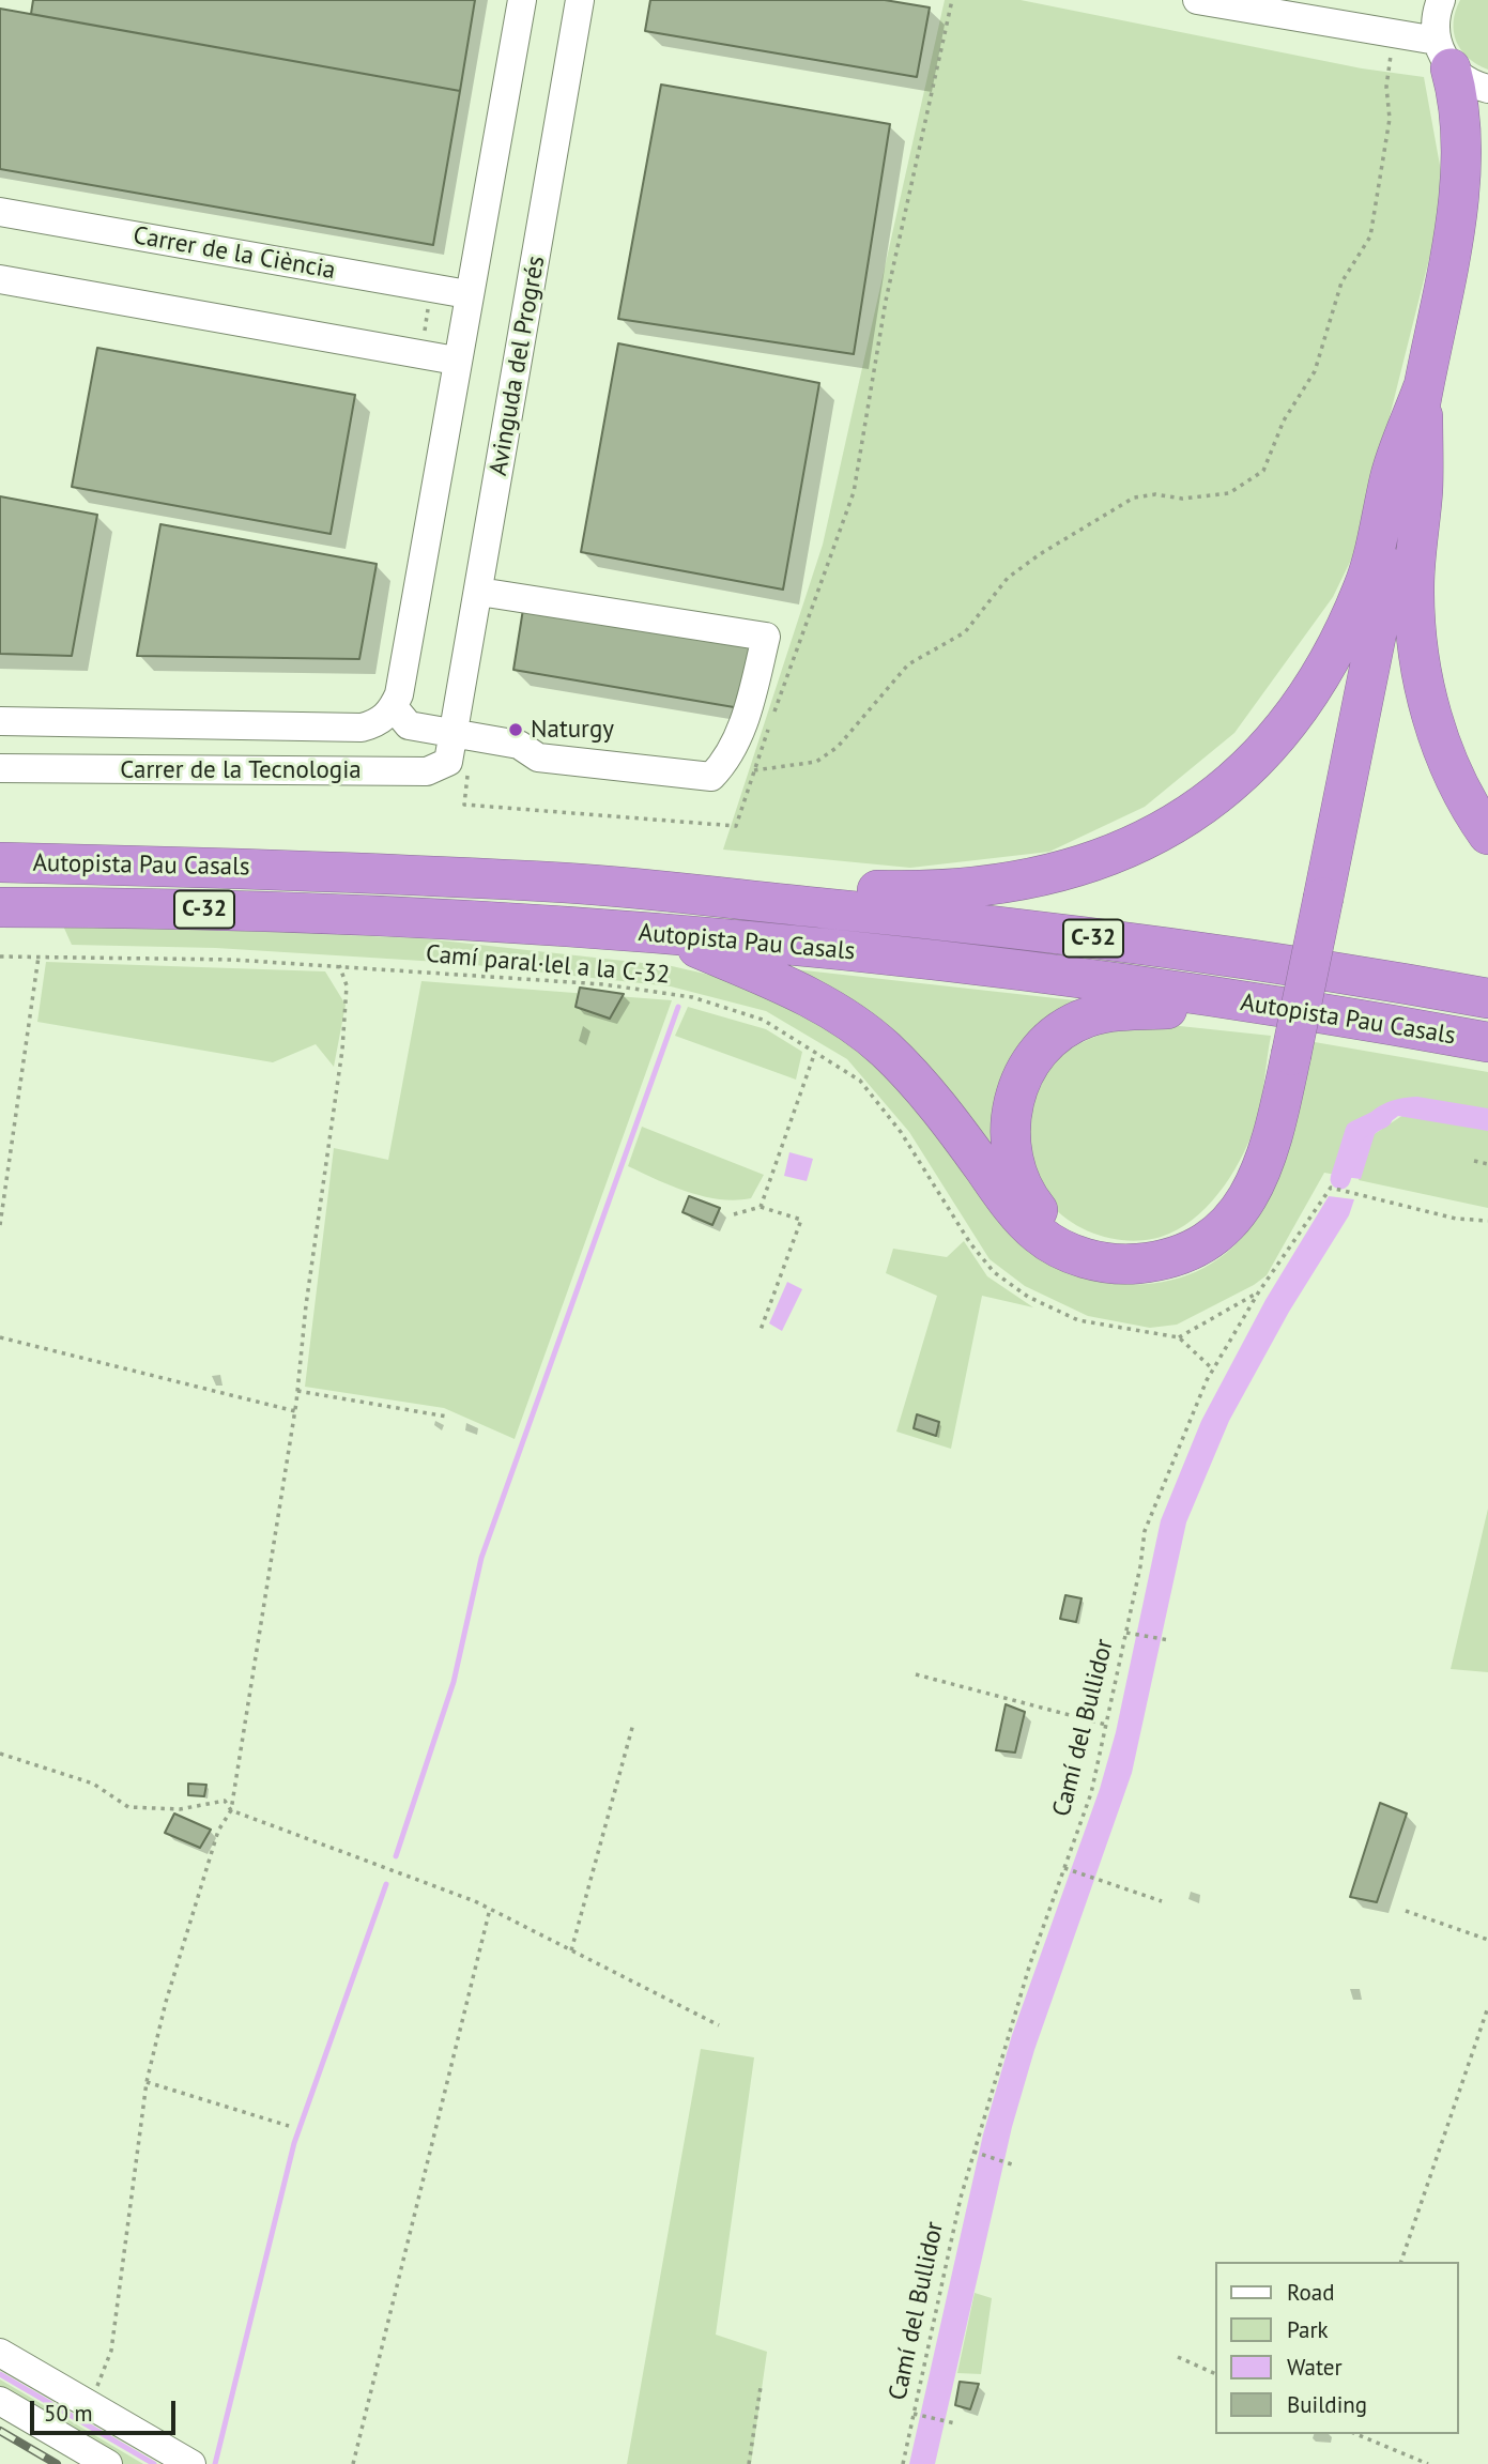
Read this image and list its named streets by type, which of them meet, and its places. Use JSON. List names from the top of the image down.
{
  "streets": {
    "highway": ["Autopista Pau Casals", "C-32"],
    "street": ["Carrer de la Ciència", "Avinguda del Progrés", "Carrer de la Tecnologia"],
    "path": ["Camí paral·lel a la C-32", "Camí del Bullidor"]
  },
  "crossings": [
    ["Avinguda del Progrés", "Carrer de la Tecnologia"]
  ],
  "places": ["Naturgy"],
  "legend": [
    "Road",
    "Park",
    "Water",
    "Building"
  ],
  "scale_bar": "50 m"
}
